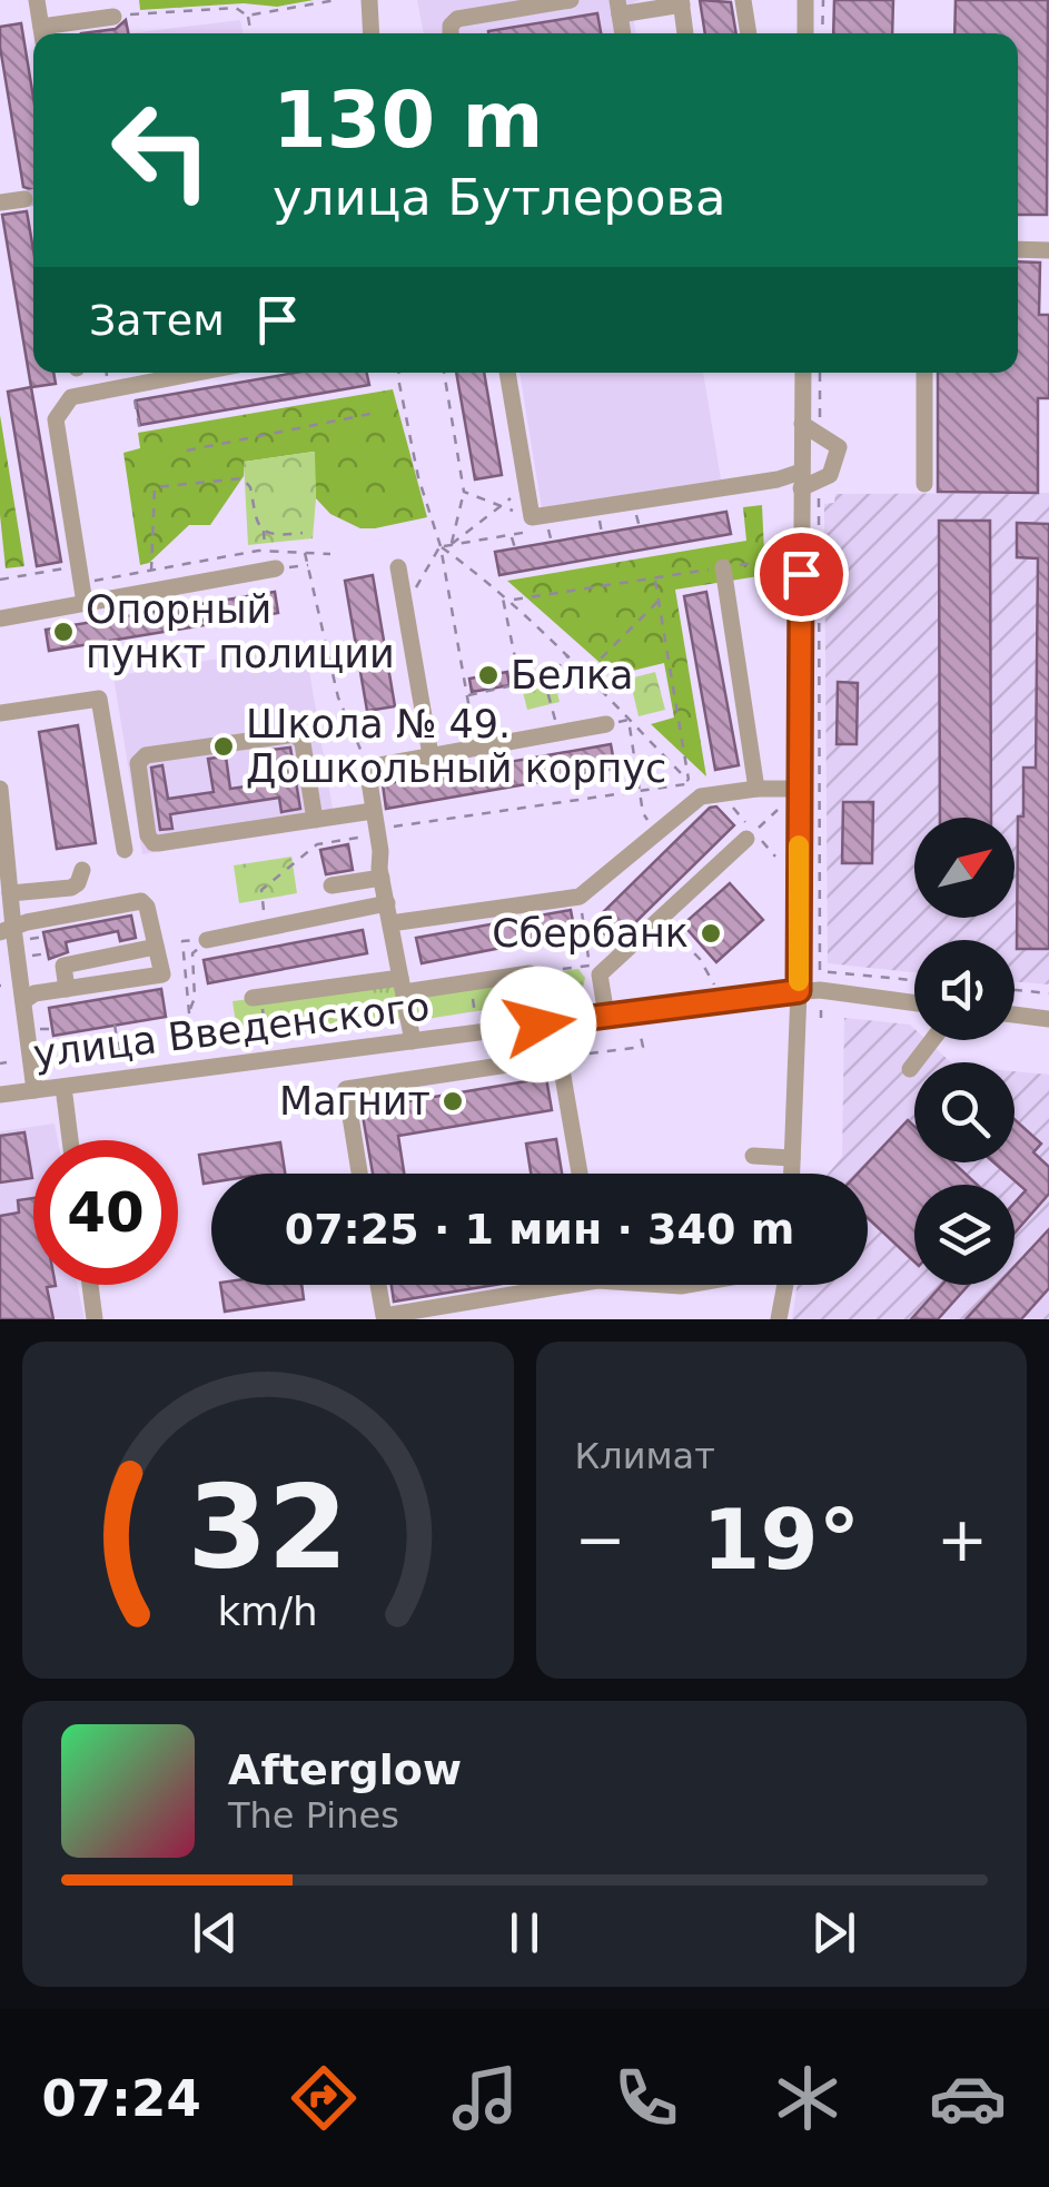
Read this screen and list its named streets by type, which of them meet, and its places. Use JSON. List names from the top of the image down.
{
  "streets": {
    "street": ["улица Введенского"]
  },
  "places": [
    "Опорный пункт полиции",
    "Белка",
    "Школа № 49. Дошкольный корпус",
    "Сбербанк",
    "Магнит"
  ],
  "north": "top right",
  "page": {
    "turn": ["130 m", "улица Бутлерова"],
    "then": "Затем",
    "limit": "40",
    "trip": "07:25 · 1 мин · 340 m",
    "tile": "Климат",
    "heat": ["−", "19°", "+"],
    "song": ["Afterglow", "The Pines"],
    "tabs": "07:24",
    "gauge": ["32", "km/h"]
  }
}
